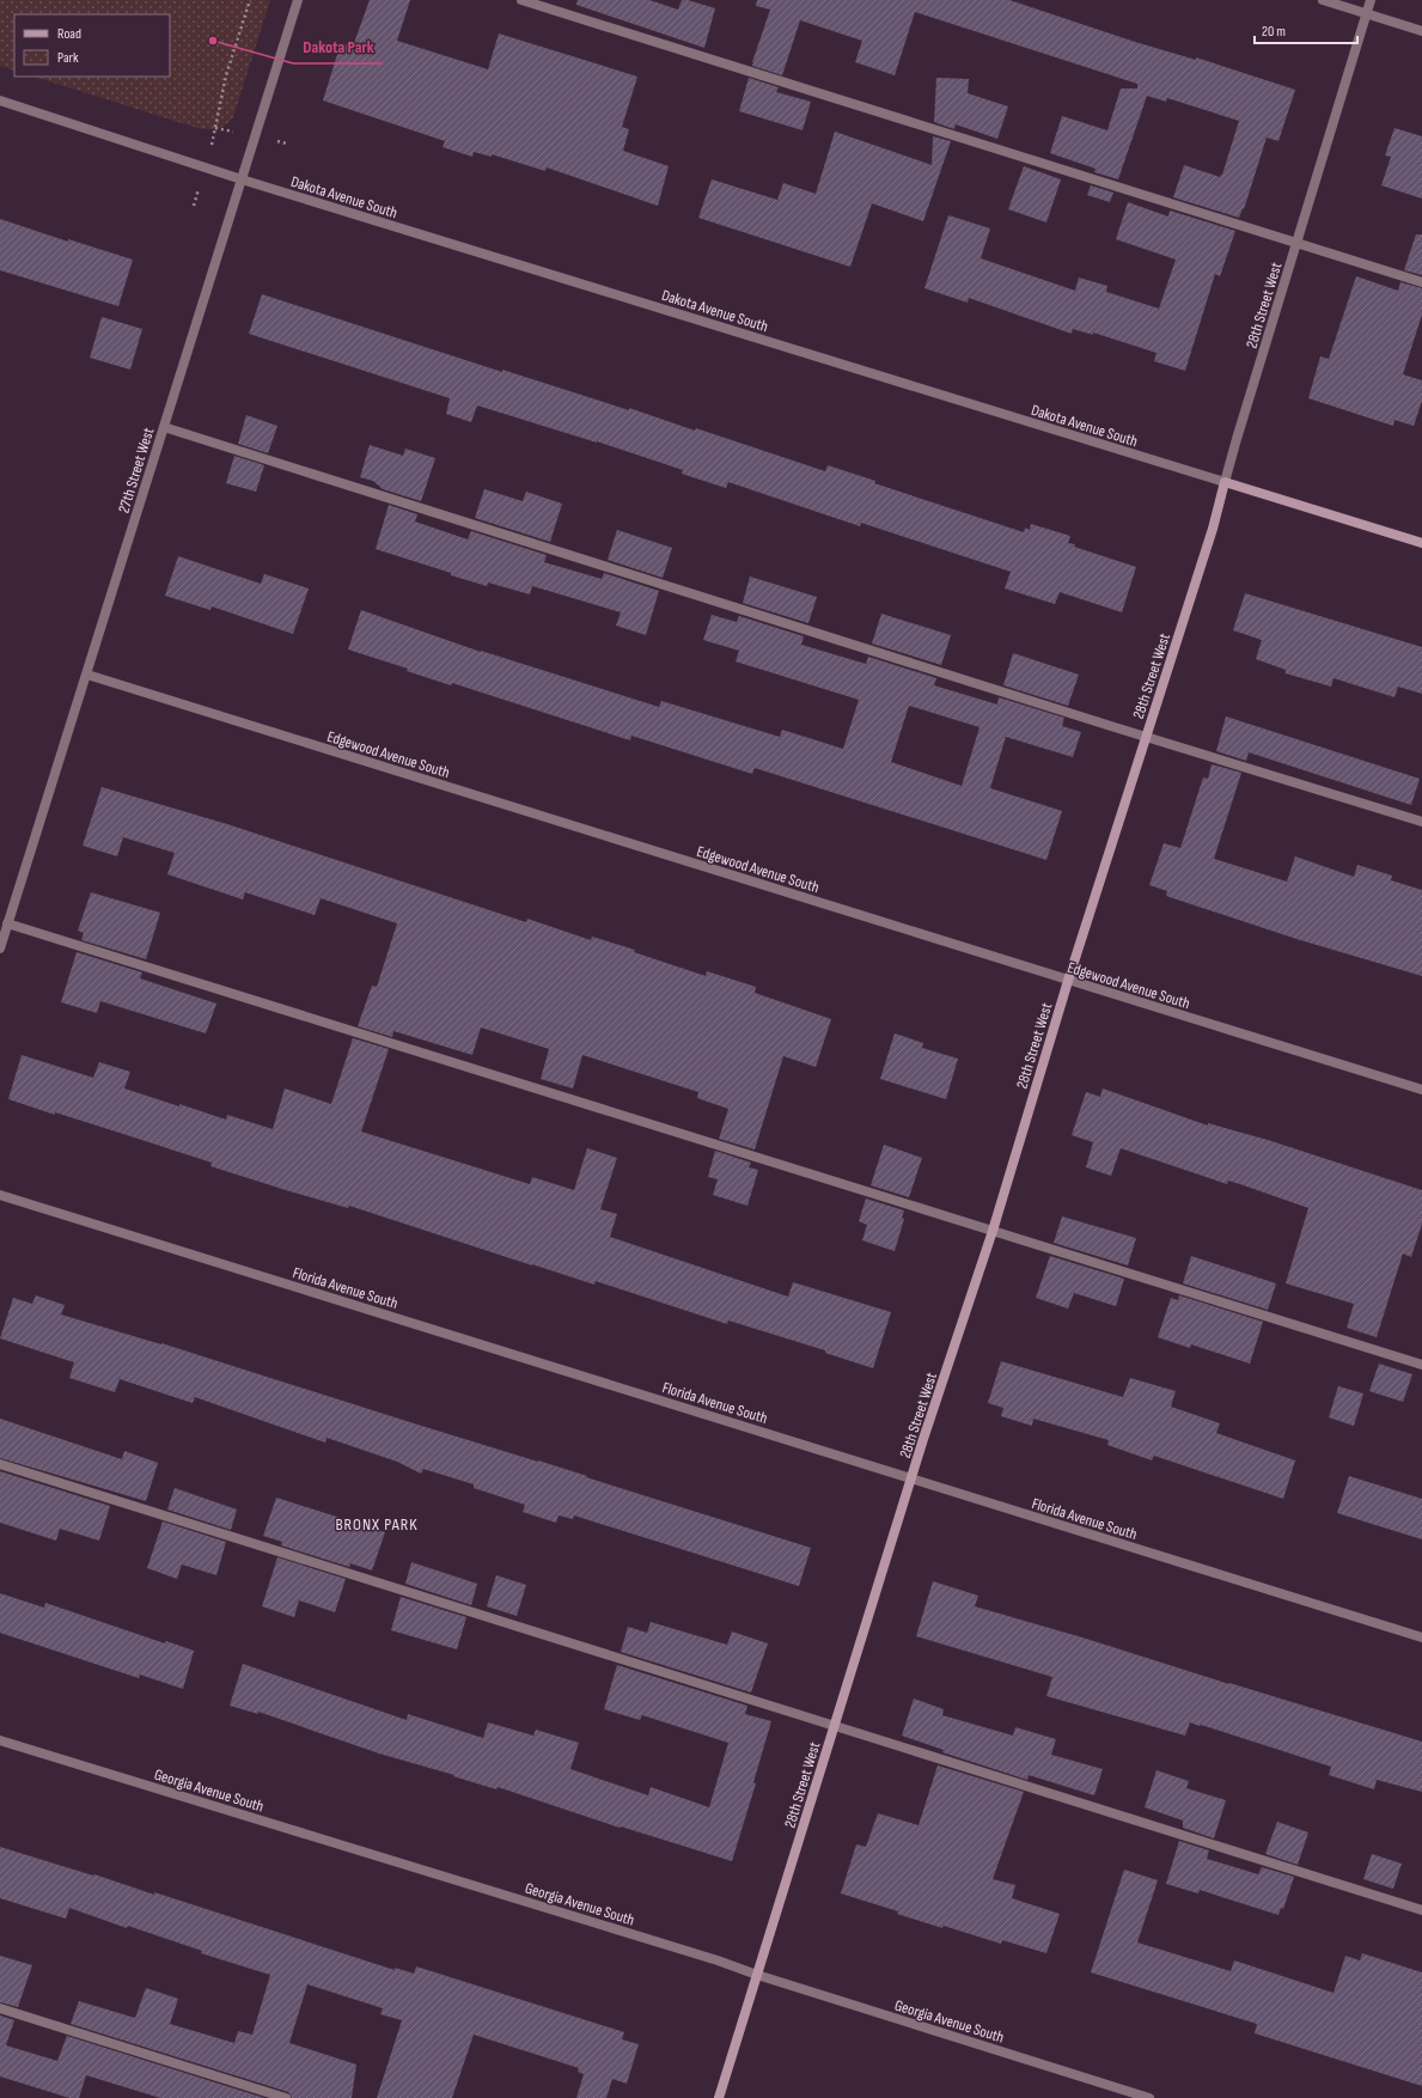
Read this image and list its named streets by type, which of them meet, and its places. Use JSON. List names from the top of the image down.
{
  "streets": {
    "street": [
      "Dakota Avenue South",
      "28th Street West",
      "27th Street West",
      "Edgewood Avenue South",
      "Florida Avenue South",
      "Georgia Avenue South"
    ]
  },
  "crossings": [
    ["Dakota Avenue South", "28th Street West"],
    ["Dakota Avenue South", "27th Street West"],
    ["28th Street West", "Edgewood Avenue South"],
    ["28th Street West", "Florida Avenue South"],
    ["28th Street West", "Georgia Avenue South"],
    ["27th Street West", "Edgewood Avenue South"]
  ],
  "districts": ["BRONX PARK"],
  "places": ["Dakota Park"],
  "legend": ["Road", "Park"],
  "scale_bar": "20 m"
}
